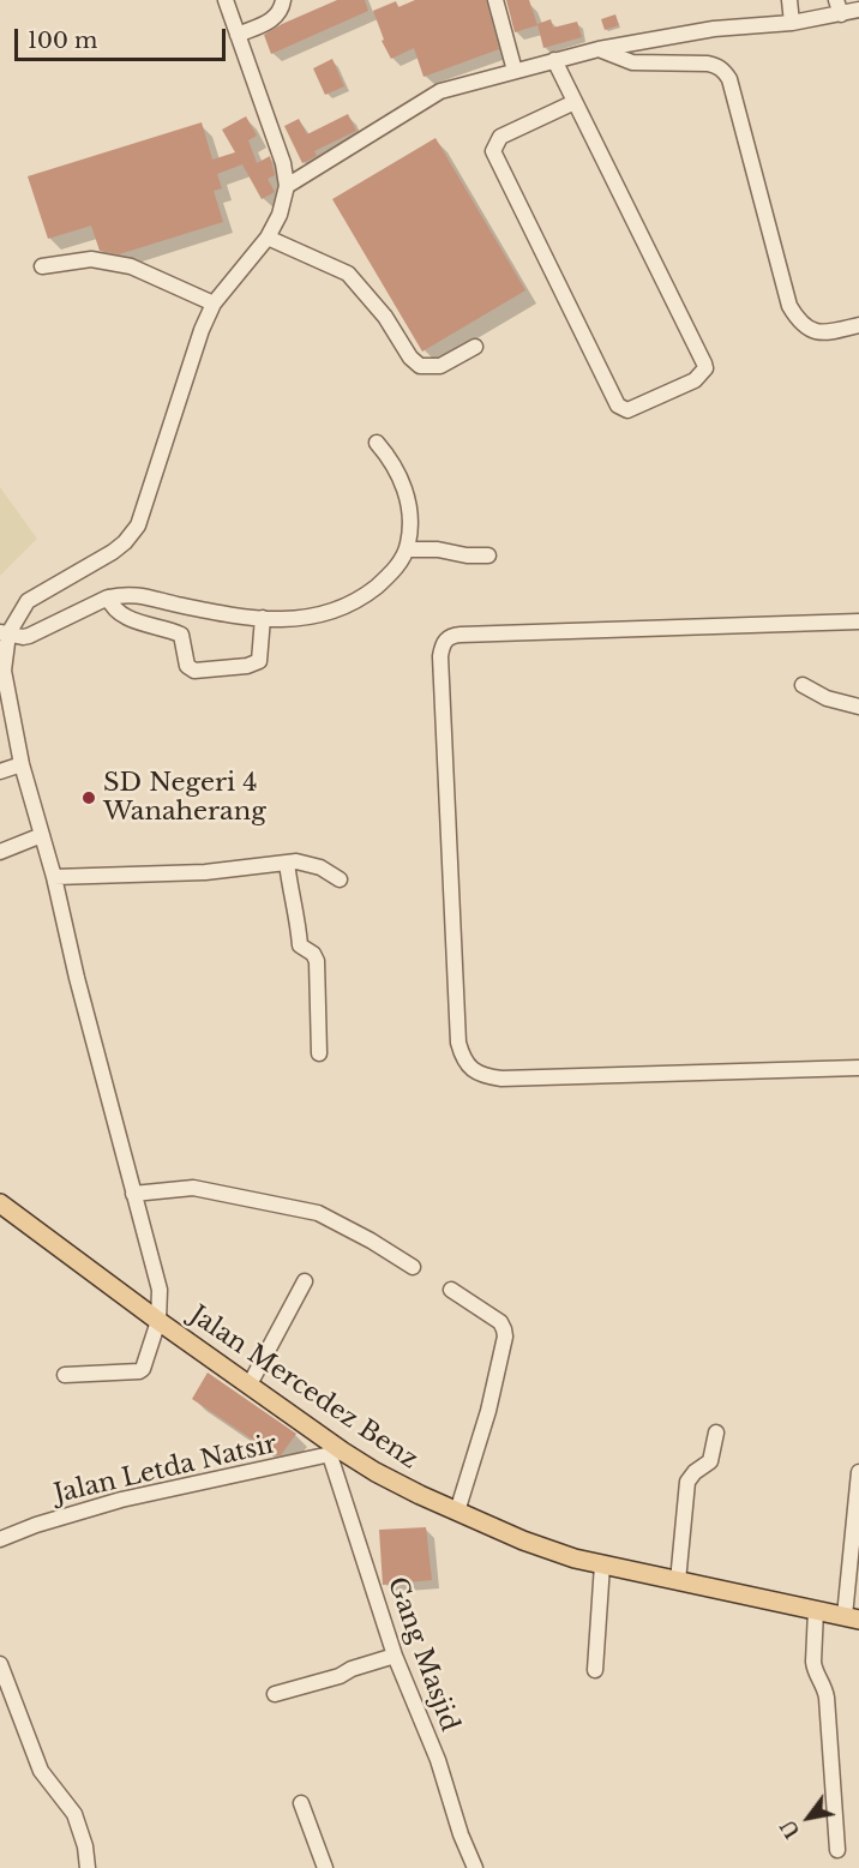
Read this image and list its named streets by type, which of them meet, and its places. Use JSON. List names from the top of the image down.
{
  "streets": {
    "main road": ["Jalan Mercedez Benz"],
    "street": ["Jalan Letda Natsir", "Gang Masjid"]
  },
  "crossings": [
    ["Jalan Mercedez Benz", "Jalan Letda Natsir"],
    ["Jalan Mercedez Benz", "Gang Masjid"],
    ["Jalan Letda Natsir", "Gang Masjid"]
  ],
  "places": ["SD Negeri 4 Wanaherang"],
  "scale_bar": "100 m",
  "north": "bottom left"
}
